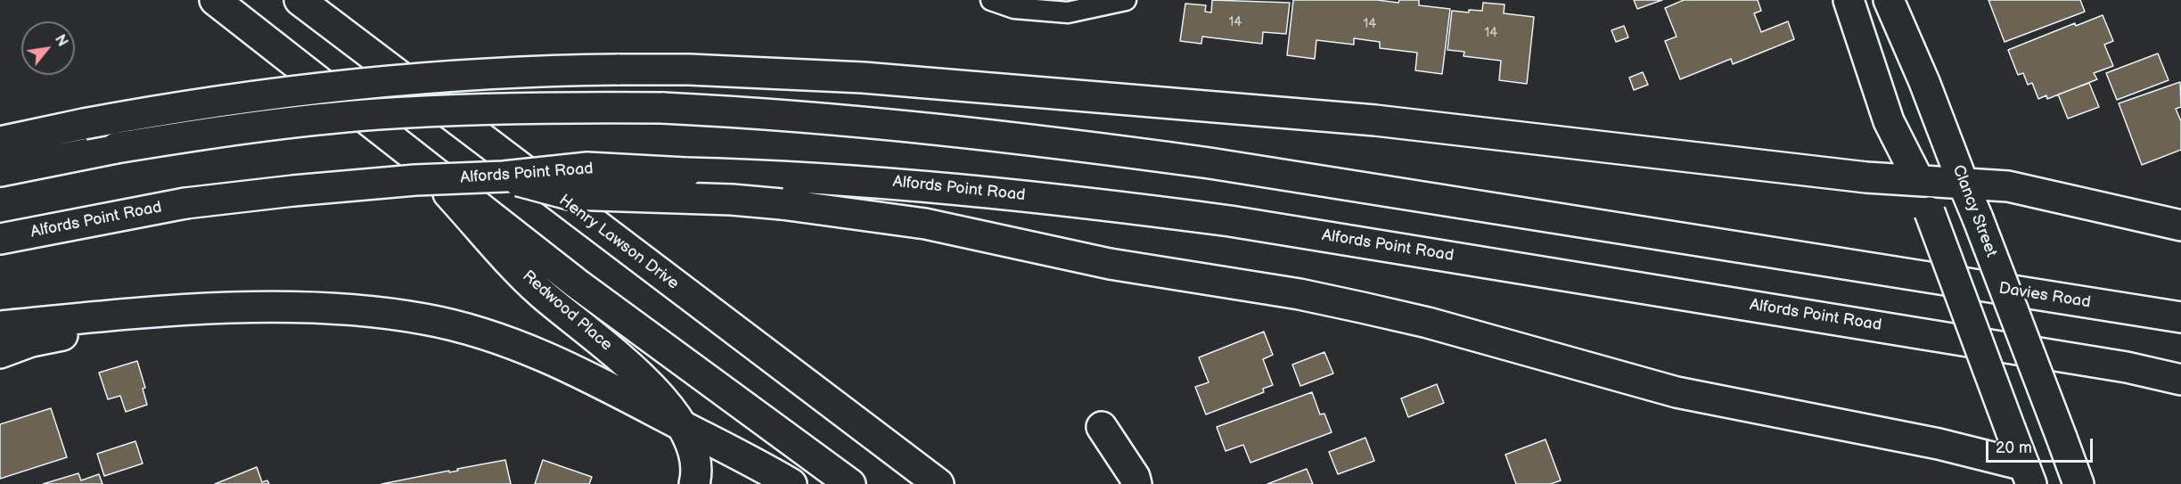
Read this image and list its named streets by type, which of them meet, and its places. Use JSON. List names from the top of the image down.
{
  "streets": {
    "main road": [
      "Alfords Point Road",
      "Clancy Street",
      "Henry Lawson Drive",
      "Davies Road",
      "Redwood Place"
    ]
  },
  "house_numbers": ["14", "14", "14"],
  "scale_bar": "20 m",
  "north": "top right"
}
